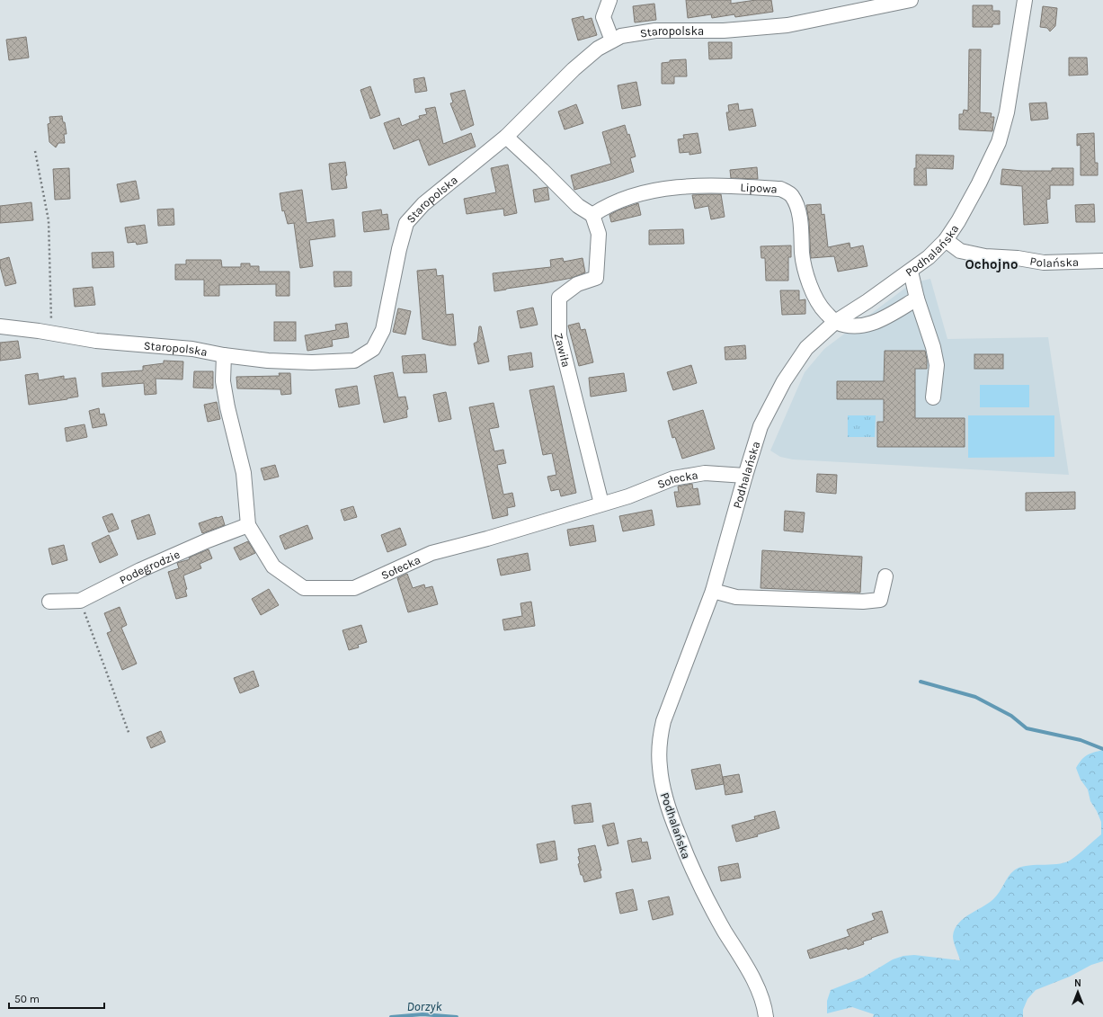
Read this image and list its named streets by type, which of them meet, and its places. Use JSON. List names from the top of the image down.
{
  "streets": {
    "street": [
      "Staropolska",
      "Lipowa",
      "Podhalańska",
      "Polańska",
      "Zawiła",
      "Sołecka",
      "Podegrodzie"
    ]
  },
  "crossings": [
    ["Staropolska", "Sołecka"],
    ["Lipowa", "Podhalańska"],
    ["Lipowa", "Zawiła"],
    ["Podhalańska", "Polańska"],
    ["Podhalańska", "Sołecka"],
    ["Zawiła", "Sołecka"],
    ["Sołecka", "Podegrodzie"]
  ],
  "districts": ["Ochojno"],
  "water": ["Dorzyk"],
  "scale_bar": "50 m",
  "north": "top"
}
